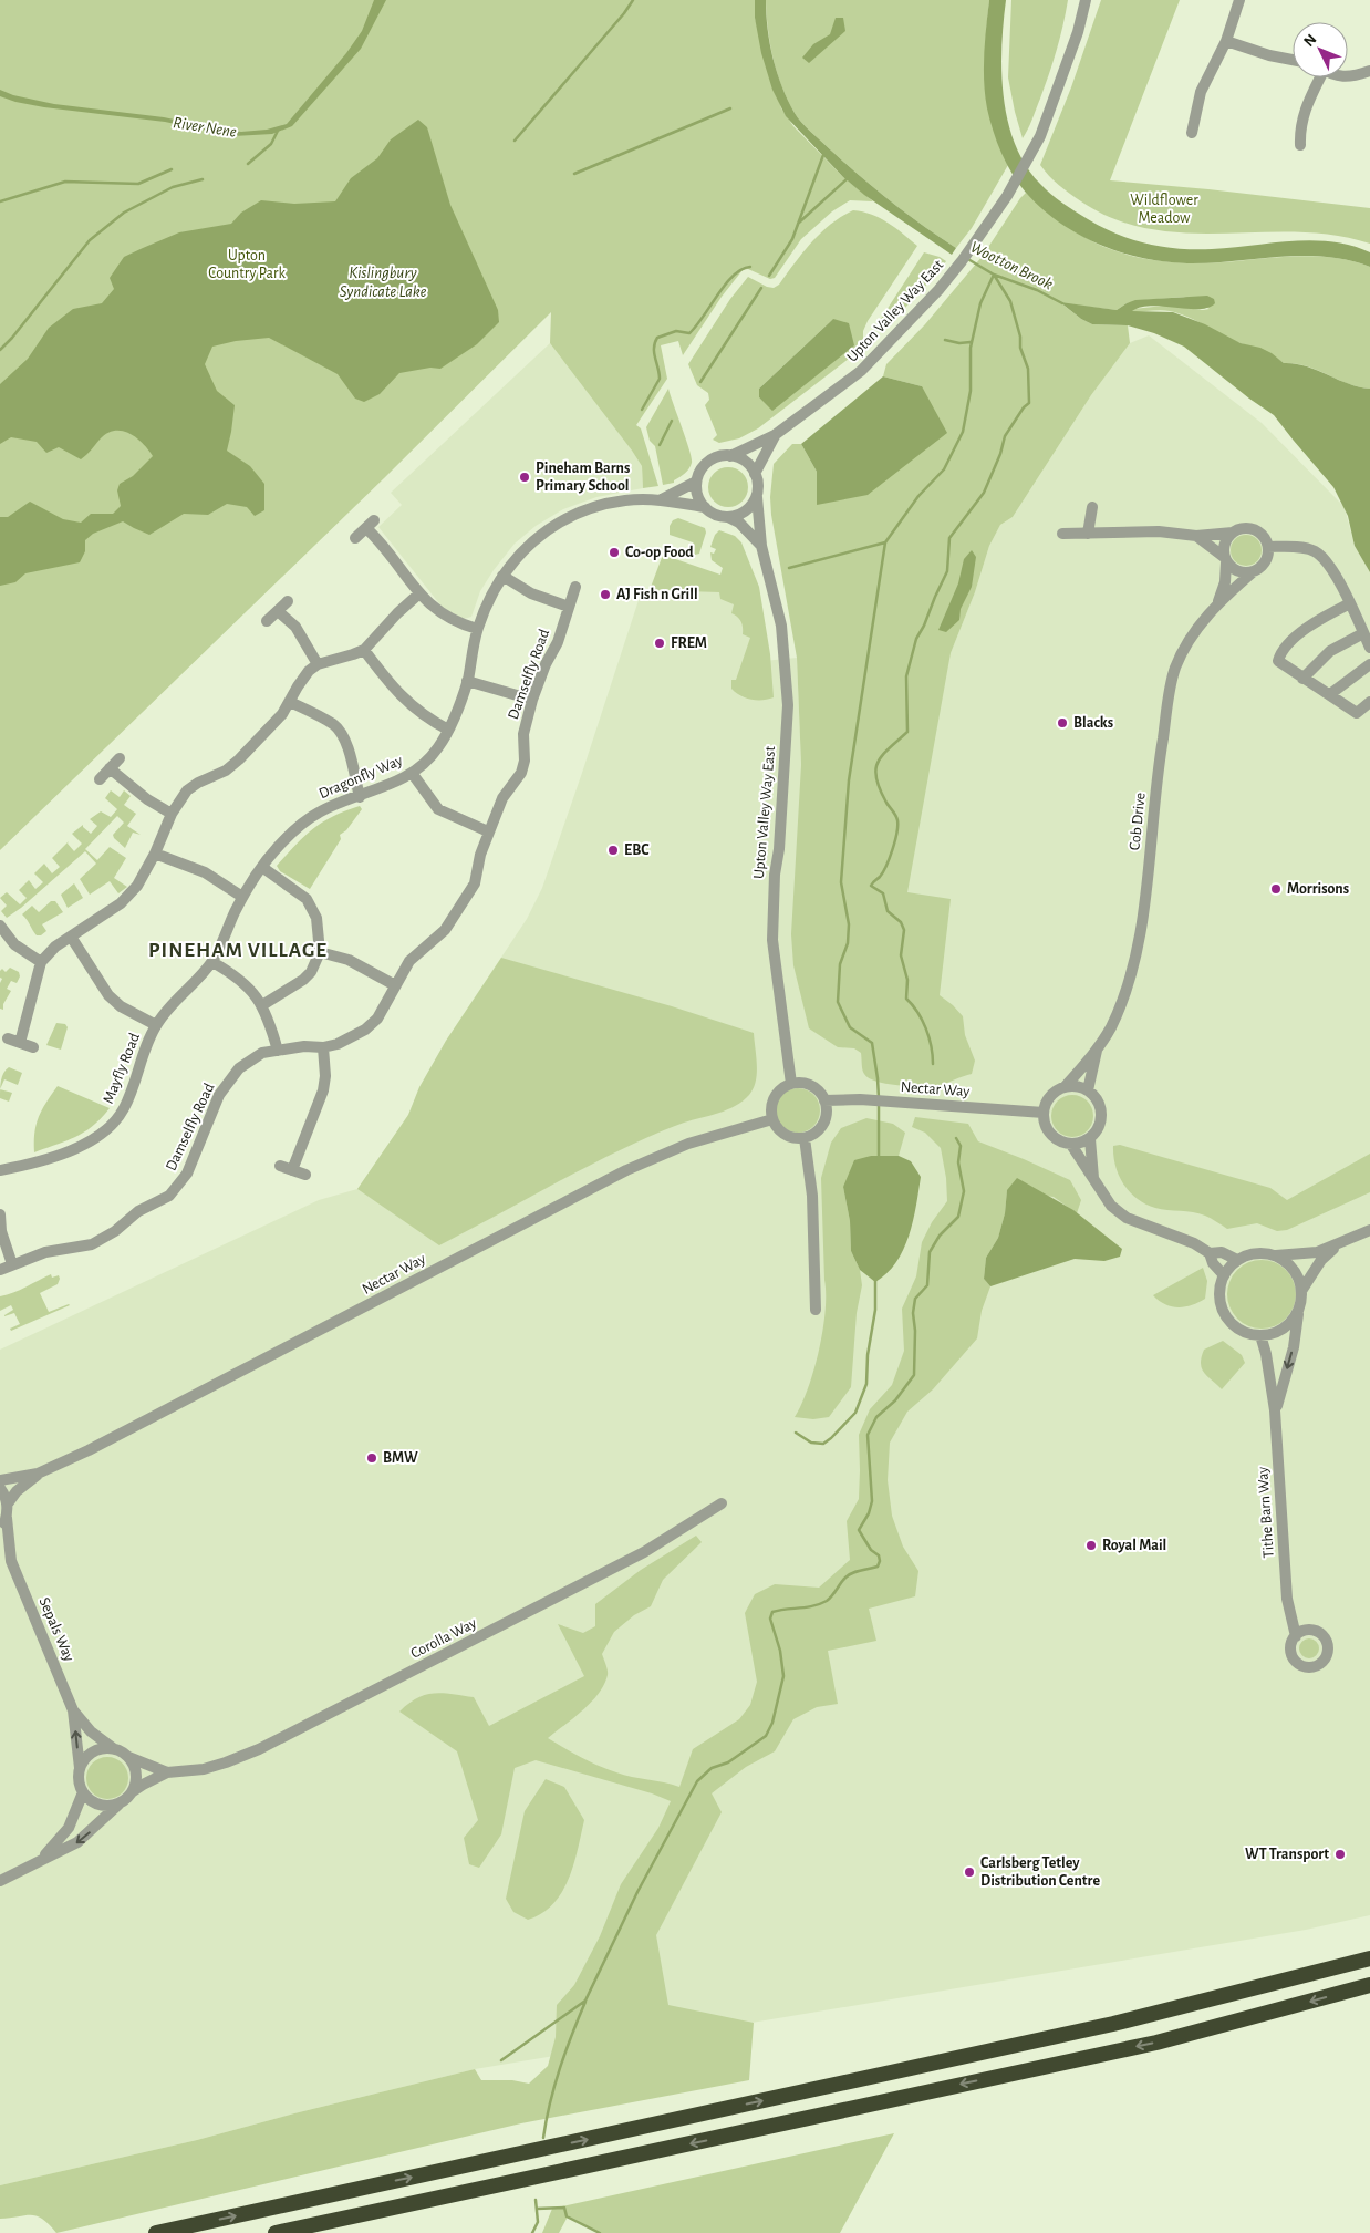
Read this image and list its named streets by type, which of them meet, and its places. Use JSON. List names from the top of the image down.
{
  "streets": {
    "street": [
      "Upton Valley Way East",
      "Damselfly Road",
      "Dragonfly Way",
      "Cob Drive",
      "Mayfly Road",
      "Nectar Way",
      "Tithe Barn Way",
      "Sepals Way",
      "Corolla Way"
    ]
  },
  "crossings": [
    ["Upton Valley Way East", "Dragonfly Way"],
    ["Upton Valley Way East", "Nectar Way"],
    ["Dragonfly Way", "Mayfly Road"],
    ["Cob Drive", "Nectar Way"],
    ["Sepals Way", "Corolla Way"]
  ],
  "districts": ["PINEHAM VILLAGE"],
  "water": ["River Nene", "Wootton Brook", "Kislingbury Syndicate Lake"],
  "parks": ["Wildflower Meadow", "Upton Country Park"],
  "places": [
    "Pineham Barns Primary School",
    "Co-op Food",
    "AJ Fish n Grill",
    "FREM",
    "Blacks",
    "EBC",
    "Morrisons",
    "BMW",
    "Royal Mail",
    "WT Transport",
    "Carlsberg Tetley Distribution Centre"
  ],
  "north": "top left"
}
